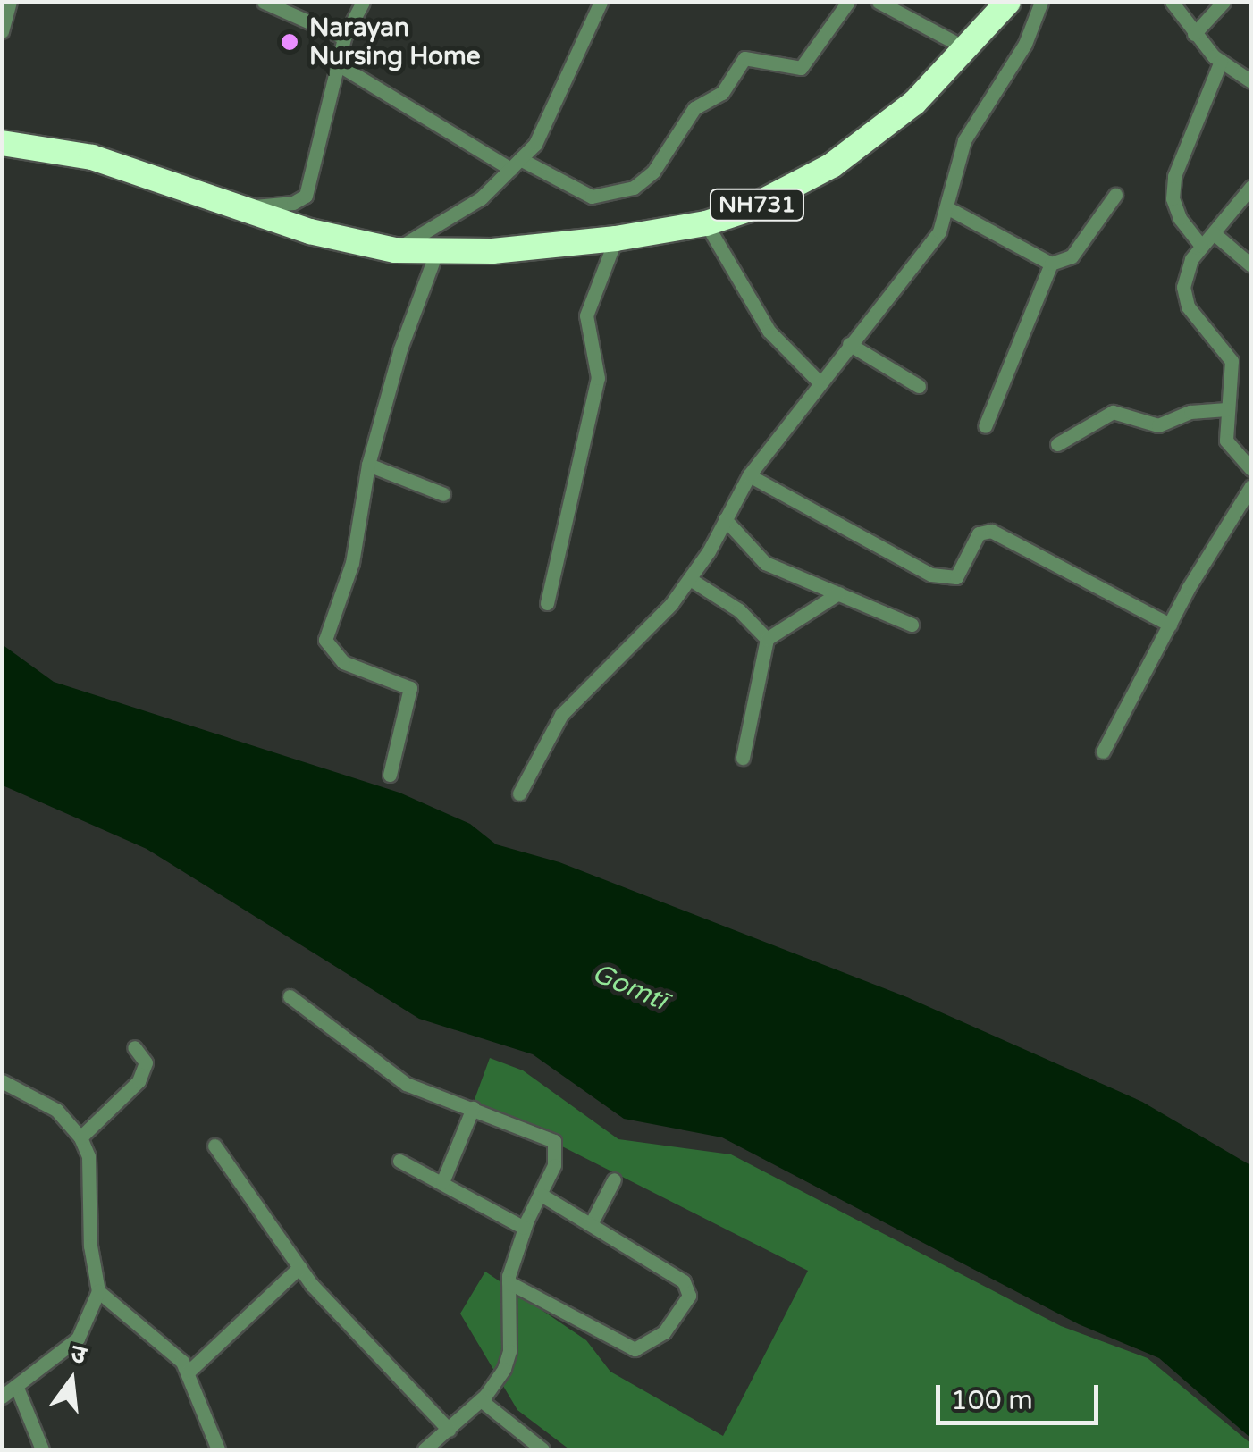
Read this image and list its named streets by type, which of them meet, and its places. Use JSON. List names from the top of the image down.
{
  "streets": {
    "highway": ["NH731"]
  },
  "water": ["Gomtī"],
  "places": ["Narayan Nursing Home"],
  "scale_bar": "100 m",
  "north": "top"
}
